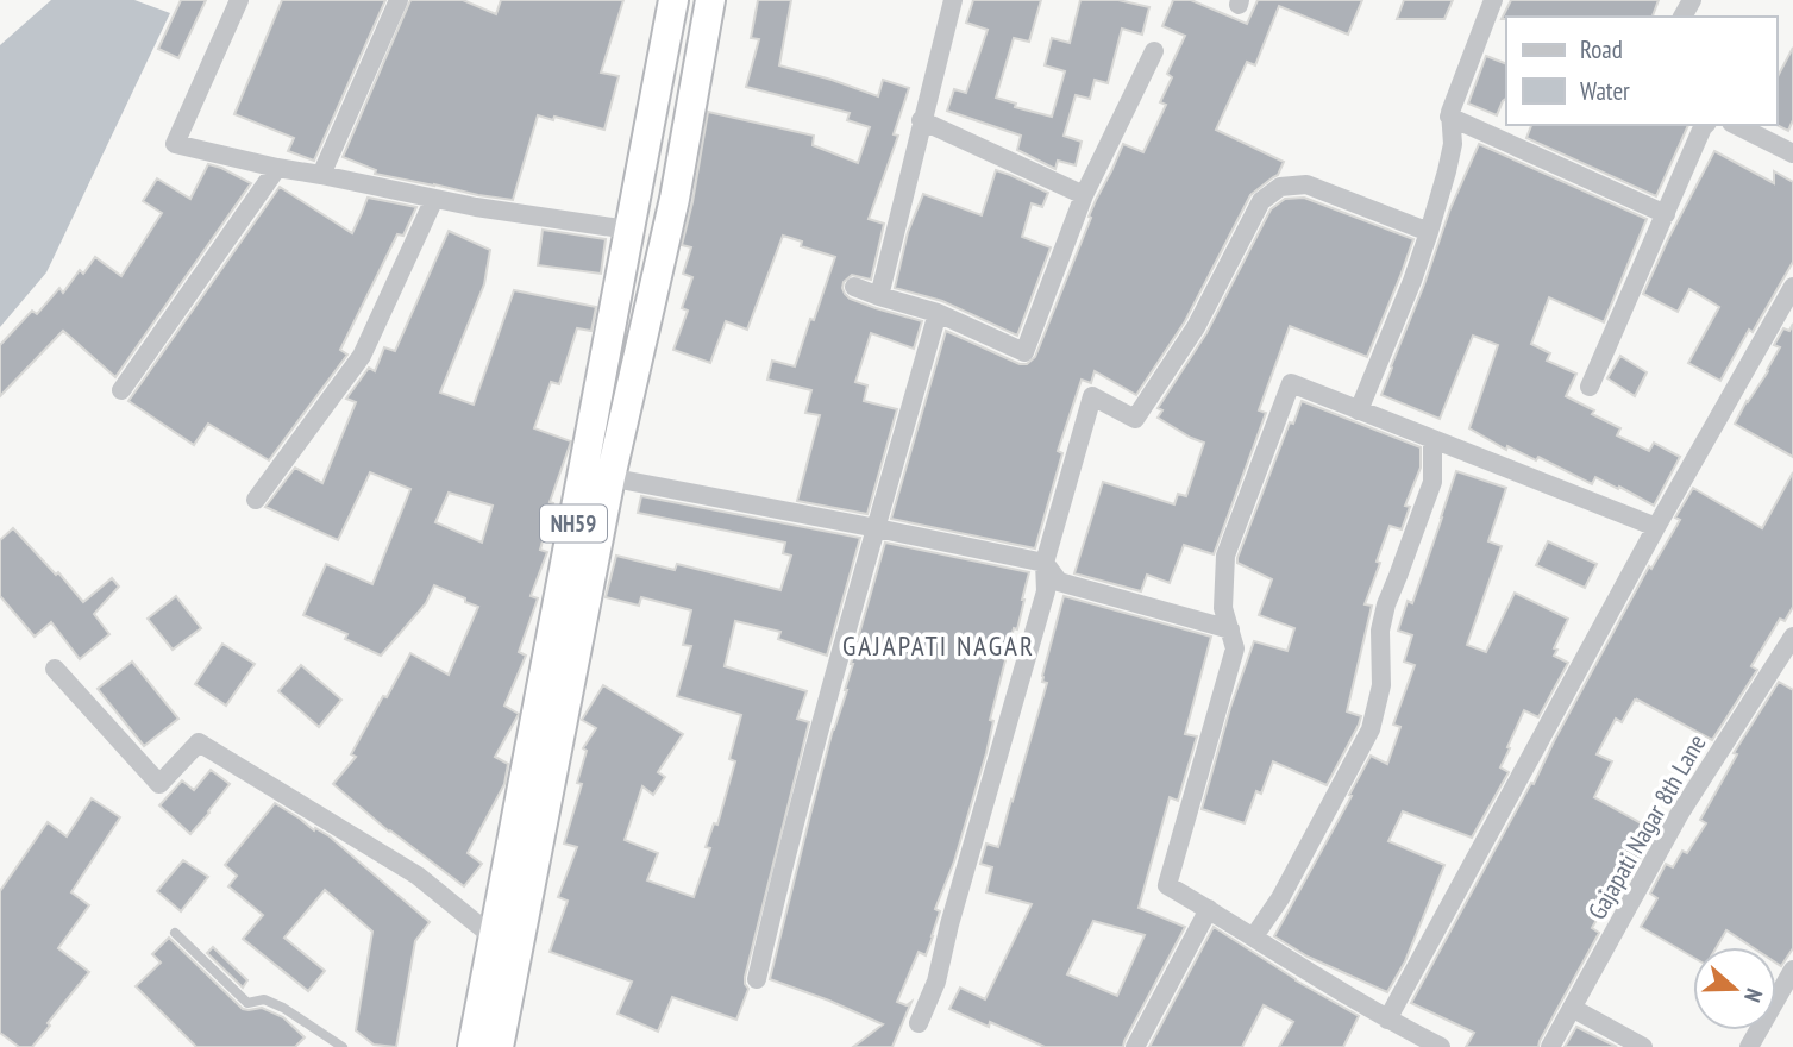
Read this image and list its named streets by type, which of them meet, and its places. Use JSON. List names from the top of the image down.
{
  "streets": {
    "highway": ["NH59"],
    "street": ["Gajapati Nagar 8th Lane"]
  },
  "districts": ["GAJAPATI NAGAR"],
  "legend": ["Road", "Water"],
  "north": "right"
}
